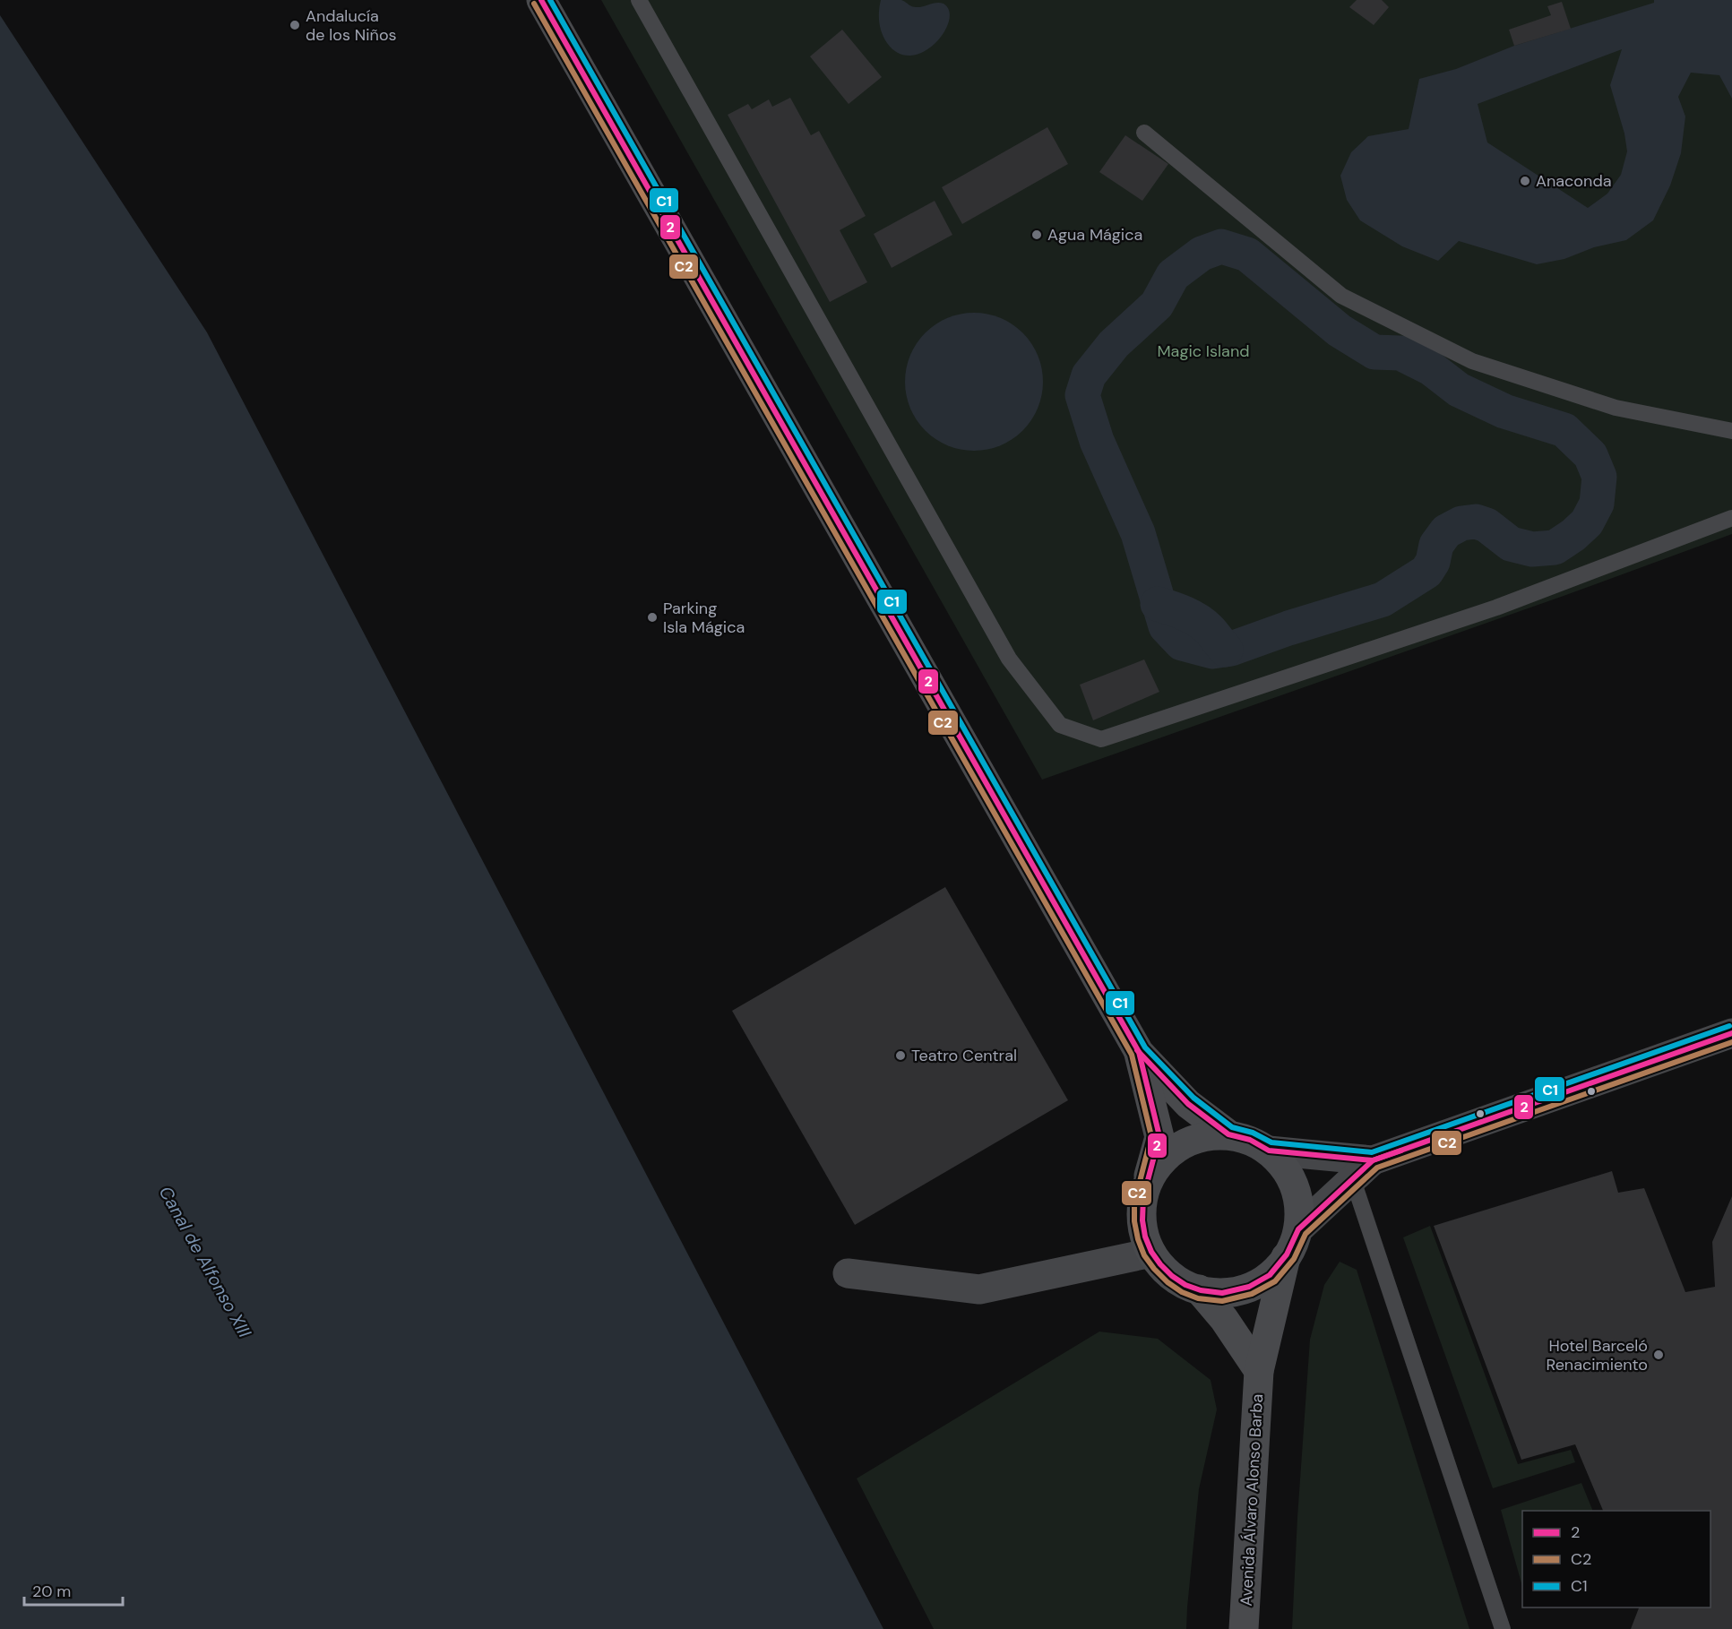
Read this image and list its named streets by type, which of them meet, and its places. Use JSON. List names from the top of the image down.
{
  "streets": {
    "main road": ["Avenida Álvaro Alonso Barba"]
  },
  "water": ["Canal de Alfonso XIII"],
  "parks": ["Magic Island"],
  "places": [
    "Andalucía de los Niños",
    "Anaconda",
    "Agua Mágica",
    "Parking Isla Mágica",
    "Teatro Central",
    "Hotel Barceló Renacimiento"
  ],
  "lines": ["transit line 2", "transit line C1", "transit line C2"],
  "legend": ["2", "C2", "C1"],
  "scale_bar": "20 m"
}
